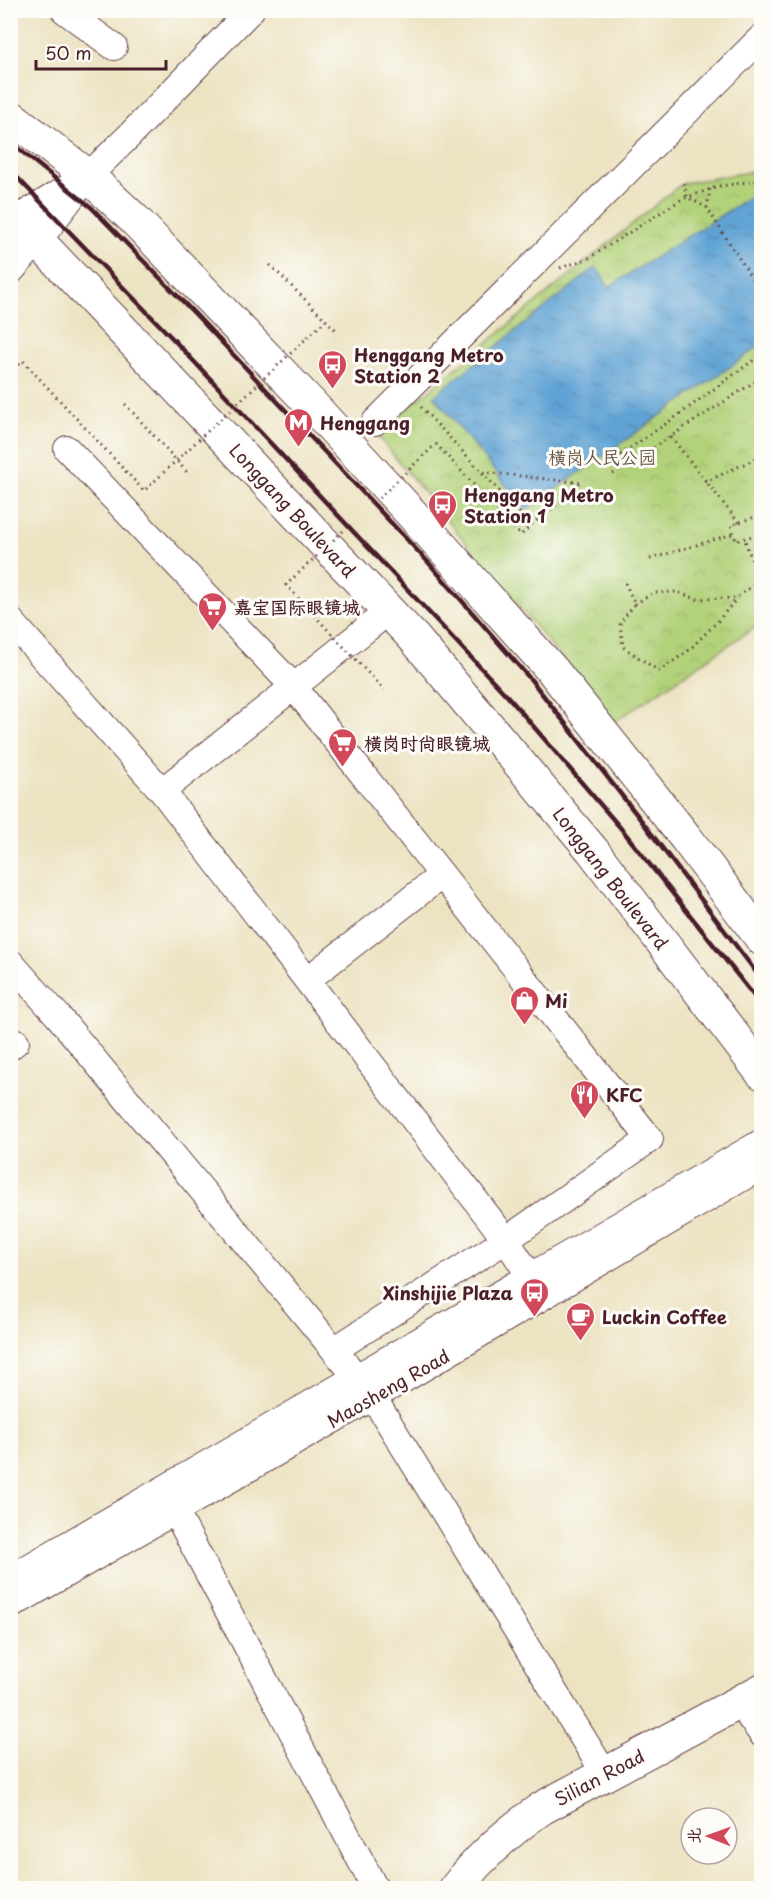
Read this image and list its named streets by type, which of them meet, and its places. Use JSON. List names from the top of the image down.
{
  "streets": {
    "main road": ["Longgang Boulevard", "Silian Road"],
    "street": ["Maosheng Road"]
  },
  "parks": ["横岗人民公园"],
  "places": {
    "bus stop": ["Henggang Metro Station 2", "Henggang Metro Station 1", "Xinshijie Plaza"],
    "metro station": ["Henggang"],
    "supermarket": ["嘉宝国际眼镜城", "横岗时尚眼镜城"],
    "shop": ["Mi"],
    "restaurant": ["KFC"],
    "cafe": ["Luckin Coffee"]
  },
  "scale_bar": "50 m",
  "north": "left"
}
